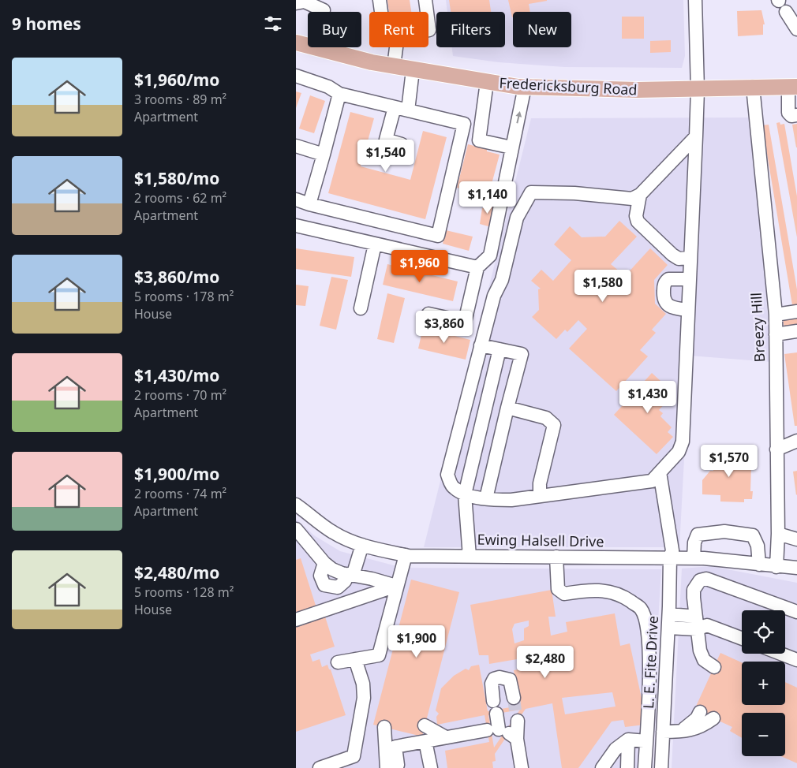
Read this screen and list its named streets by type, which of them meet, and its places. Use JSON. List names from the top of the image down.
{
  "streets": {
    "main road": ["Fredericksburg Road"],
    "street": ["Breezy Hill", "Ewing Halsell Drive", "L. E. Fite Drive"]
  },
  "crossings": [
    ["Fredericksburg Road", "Breezy Hill"],
    ["Breezy Hill", "Ewing Halsell Drive"],
    ["Ewing Halsell Drive", "L. E. Fite Drive"]
  ],
  "page": {
    "heading": "9 homes",
    "chip": [
      "Buy",
      "Rent",
      "Filters",
      "New"
    ],
    "list": [
      {
        "name": "$1,960/mo",
        "note": "3 rooms · 89 m² · Apartment"
      },
      {
        "name": "$1,580/mo",
        "note": "2 rooms · 62 m² · Apartment"
      },
      {
        "name": "$3,860/mo",
        "note": "5 rooms · 178 m² · House"
      },
      {
        "name": "$1,430/mo",
        "note": "2 rooms · 70 m² · Apartment"
      },
      {
        "name": "$1,900/mo",
        "note": "2 rooms · 74 m² · Apartment"
      },
      {
        "name": "$2,480/mo",
        "note": "5 rooms · 128 m² · House"
      }
    ],
    "price": [
      "$1,540",
      "$1,140",
      "$1,960",
      "$1,580",
      "$3,860",
      "$1,430",
      "$1,570",
      "$1,900",
      "$2,480"
    ],
    "map_buttons": ["+", "−"]
  }
}
